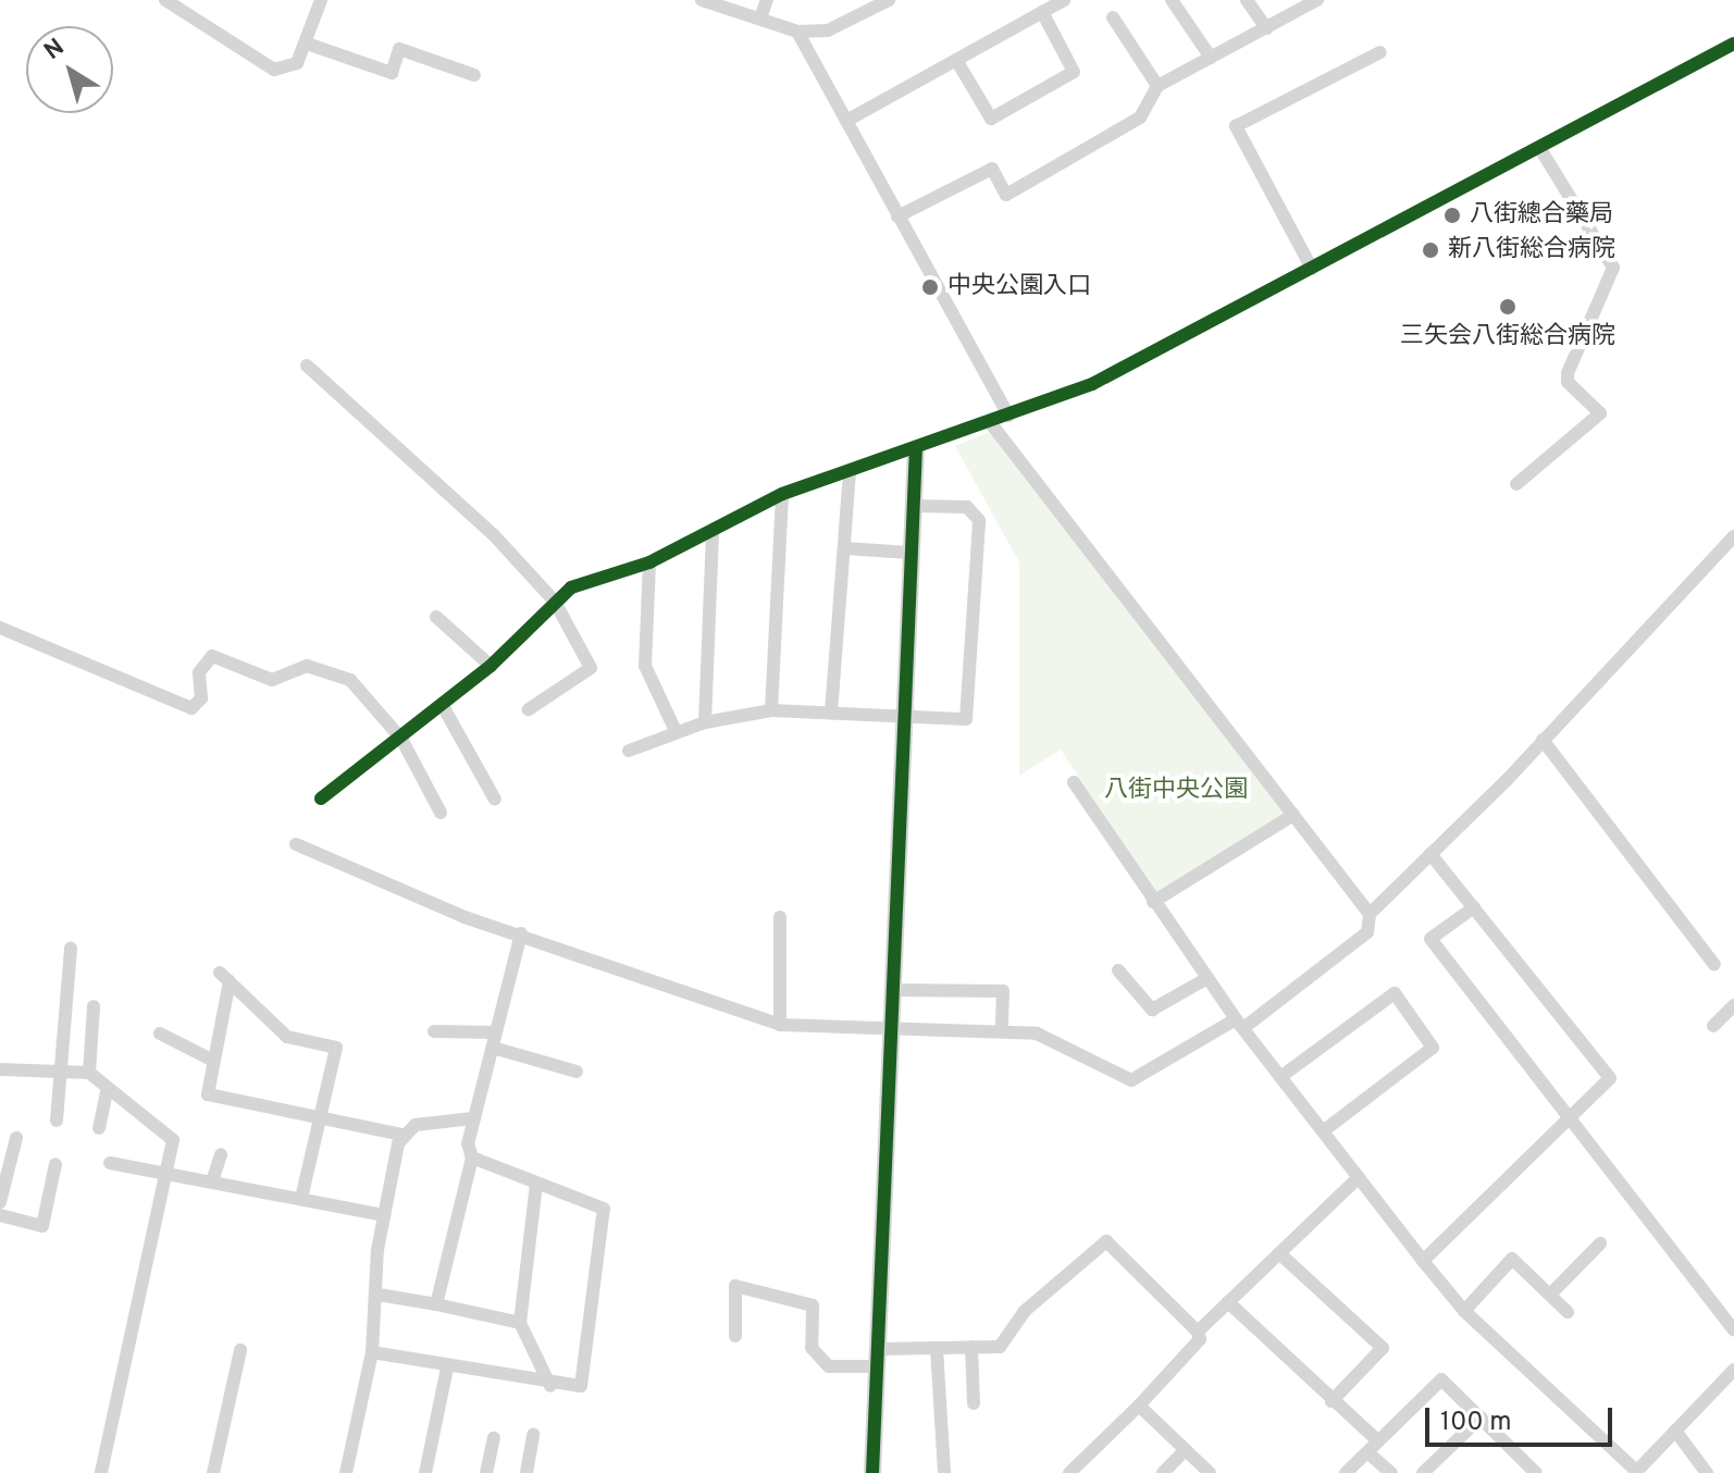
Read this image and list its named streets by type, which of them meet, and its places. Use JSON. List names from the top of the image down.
{
  "parks": ["八街中央公園"],
  "places": [
    "八街總合藥局",
    "新八街総合病院",
    "中央公園入口",
    "三矢会八街総合病院"
  ],
  "scale_bar": "100 m",
  "north": "top left"
}
